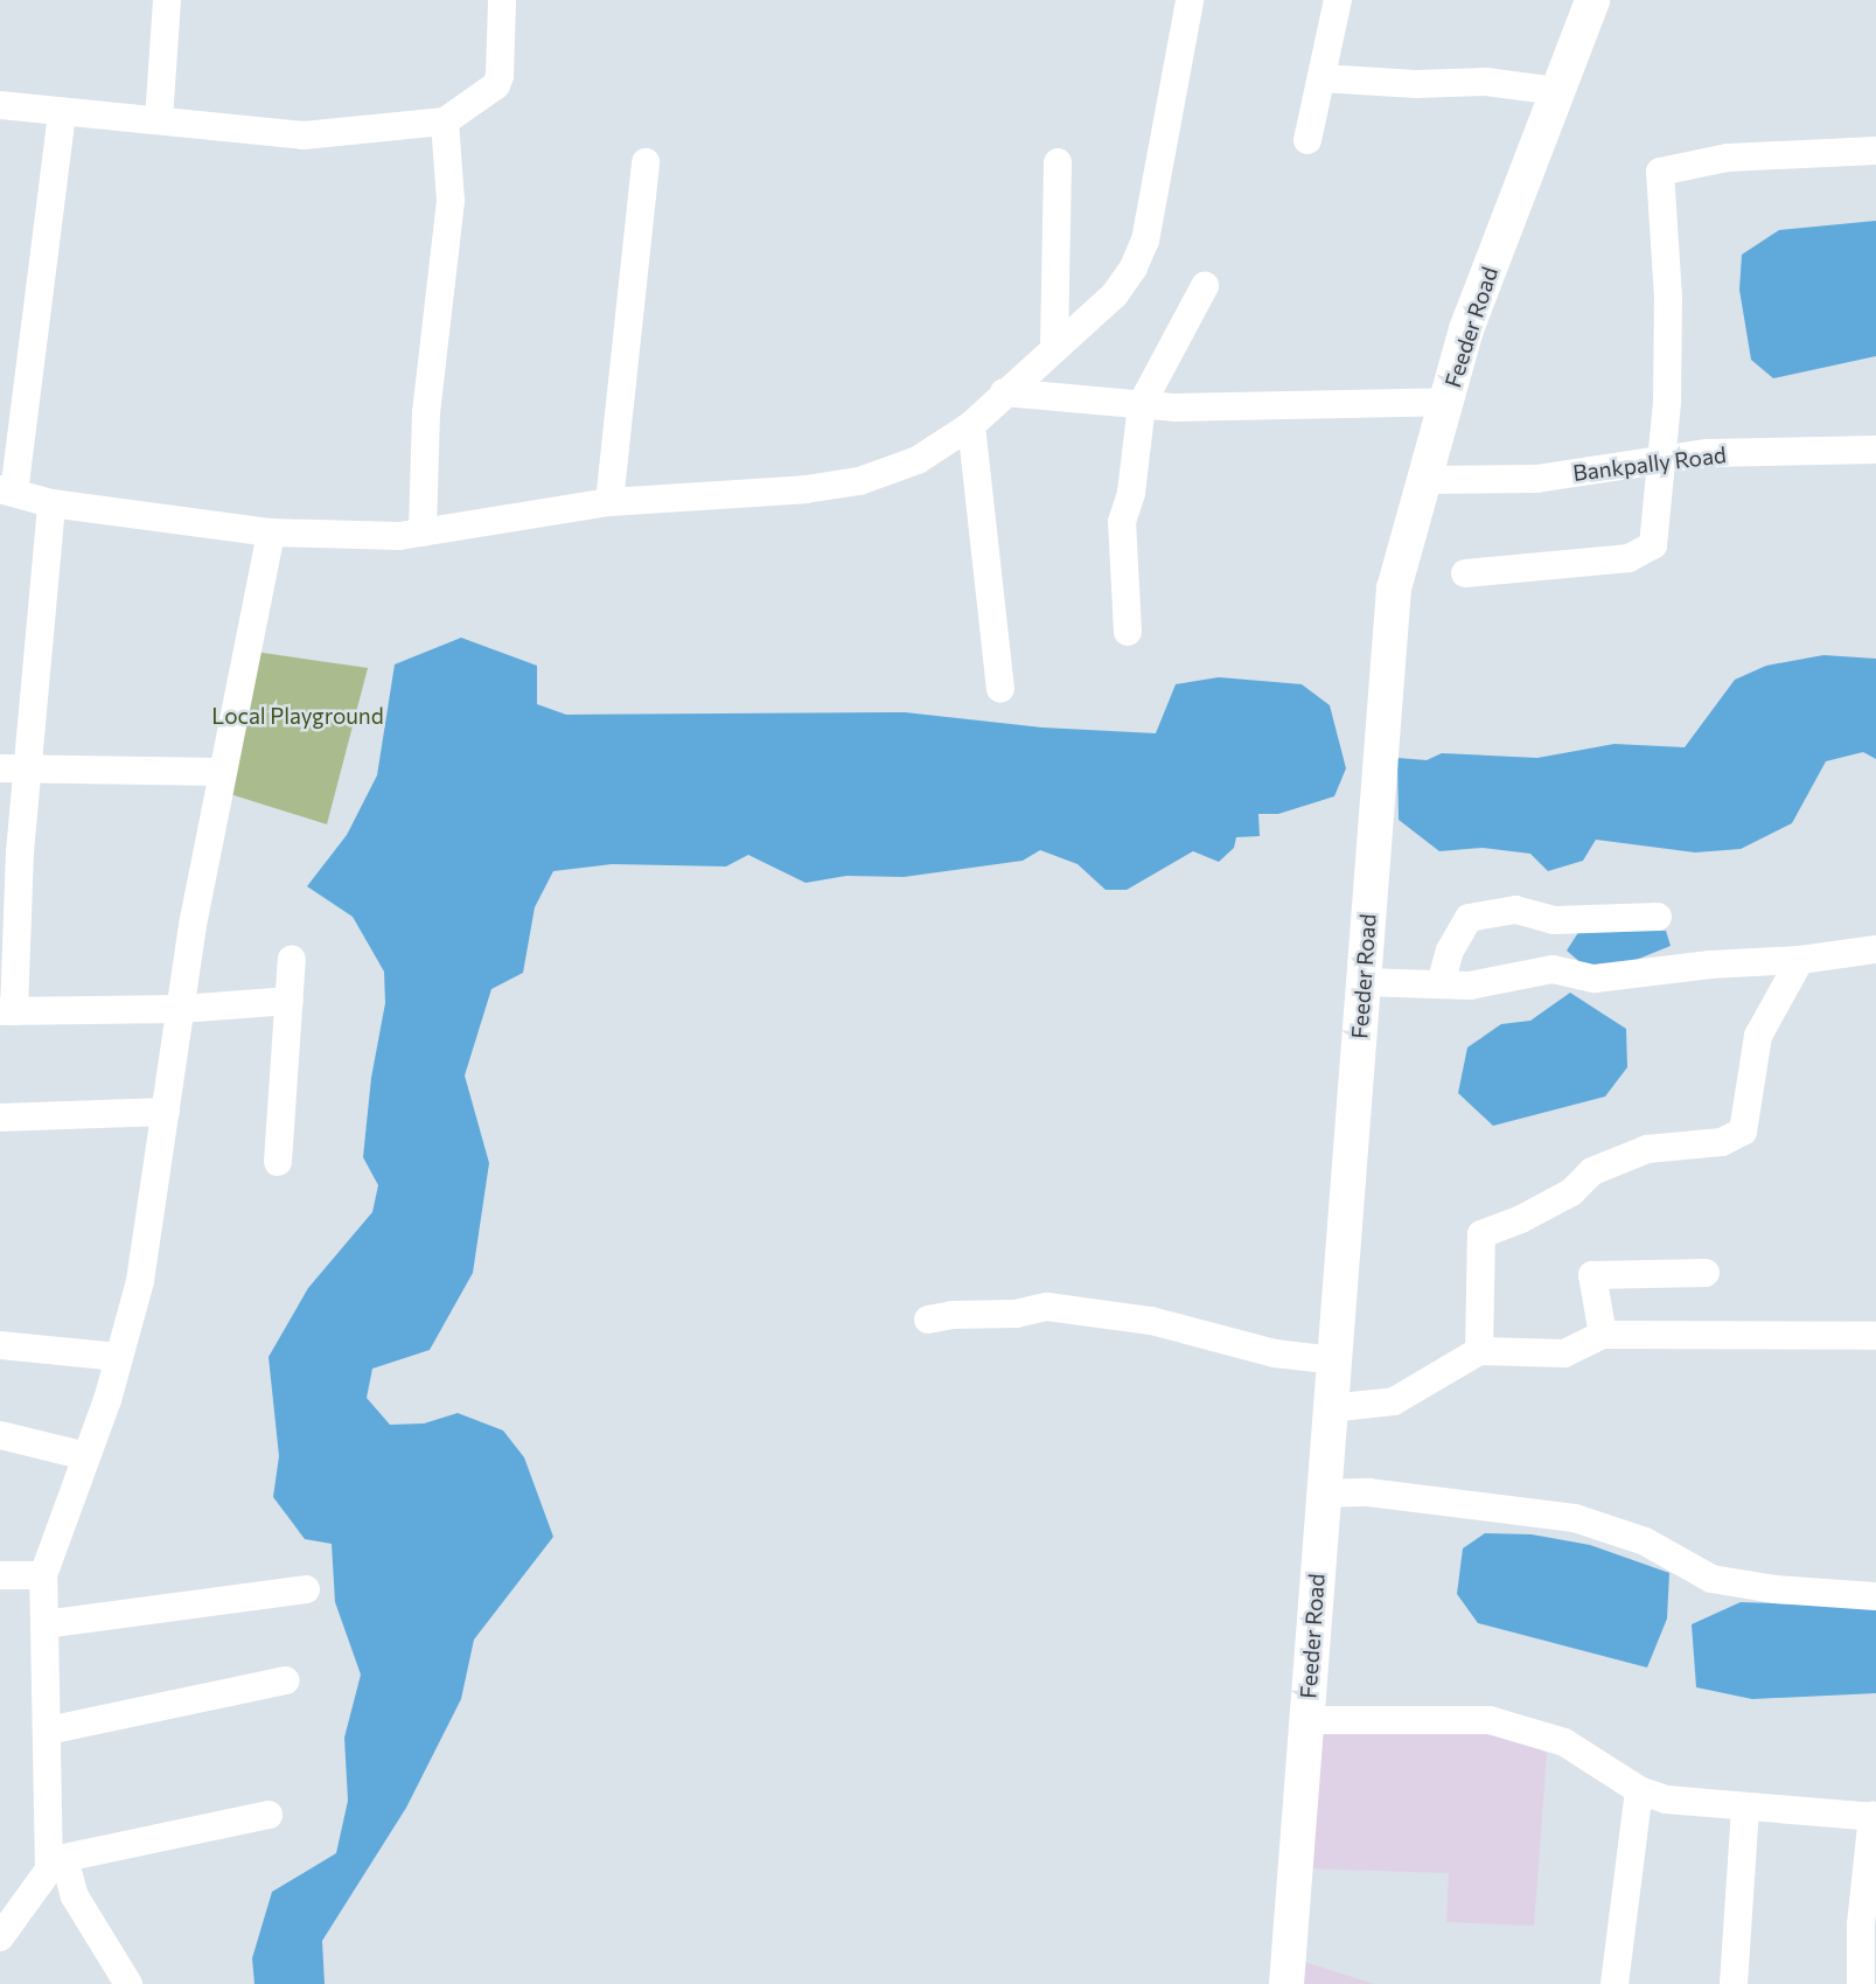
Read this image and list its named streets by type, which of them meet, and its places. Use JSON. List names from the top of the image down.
{
  "streets": {
    "street": ["Feeder Road", "Bankpally Road"]
  },
  "crossings": [
    ["Feeder Road", "Bankpally Road"]
  ],
  "parks": ["Local Playground"]
}
